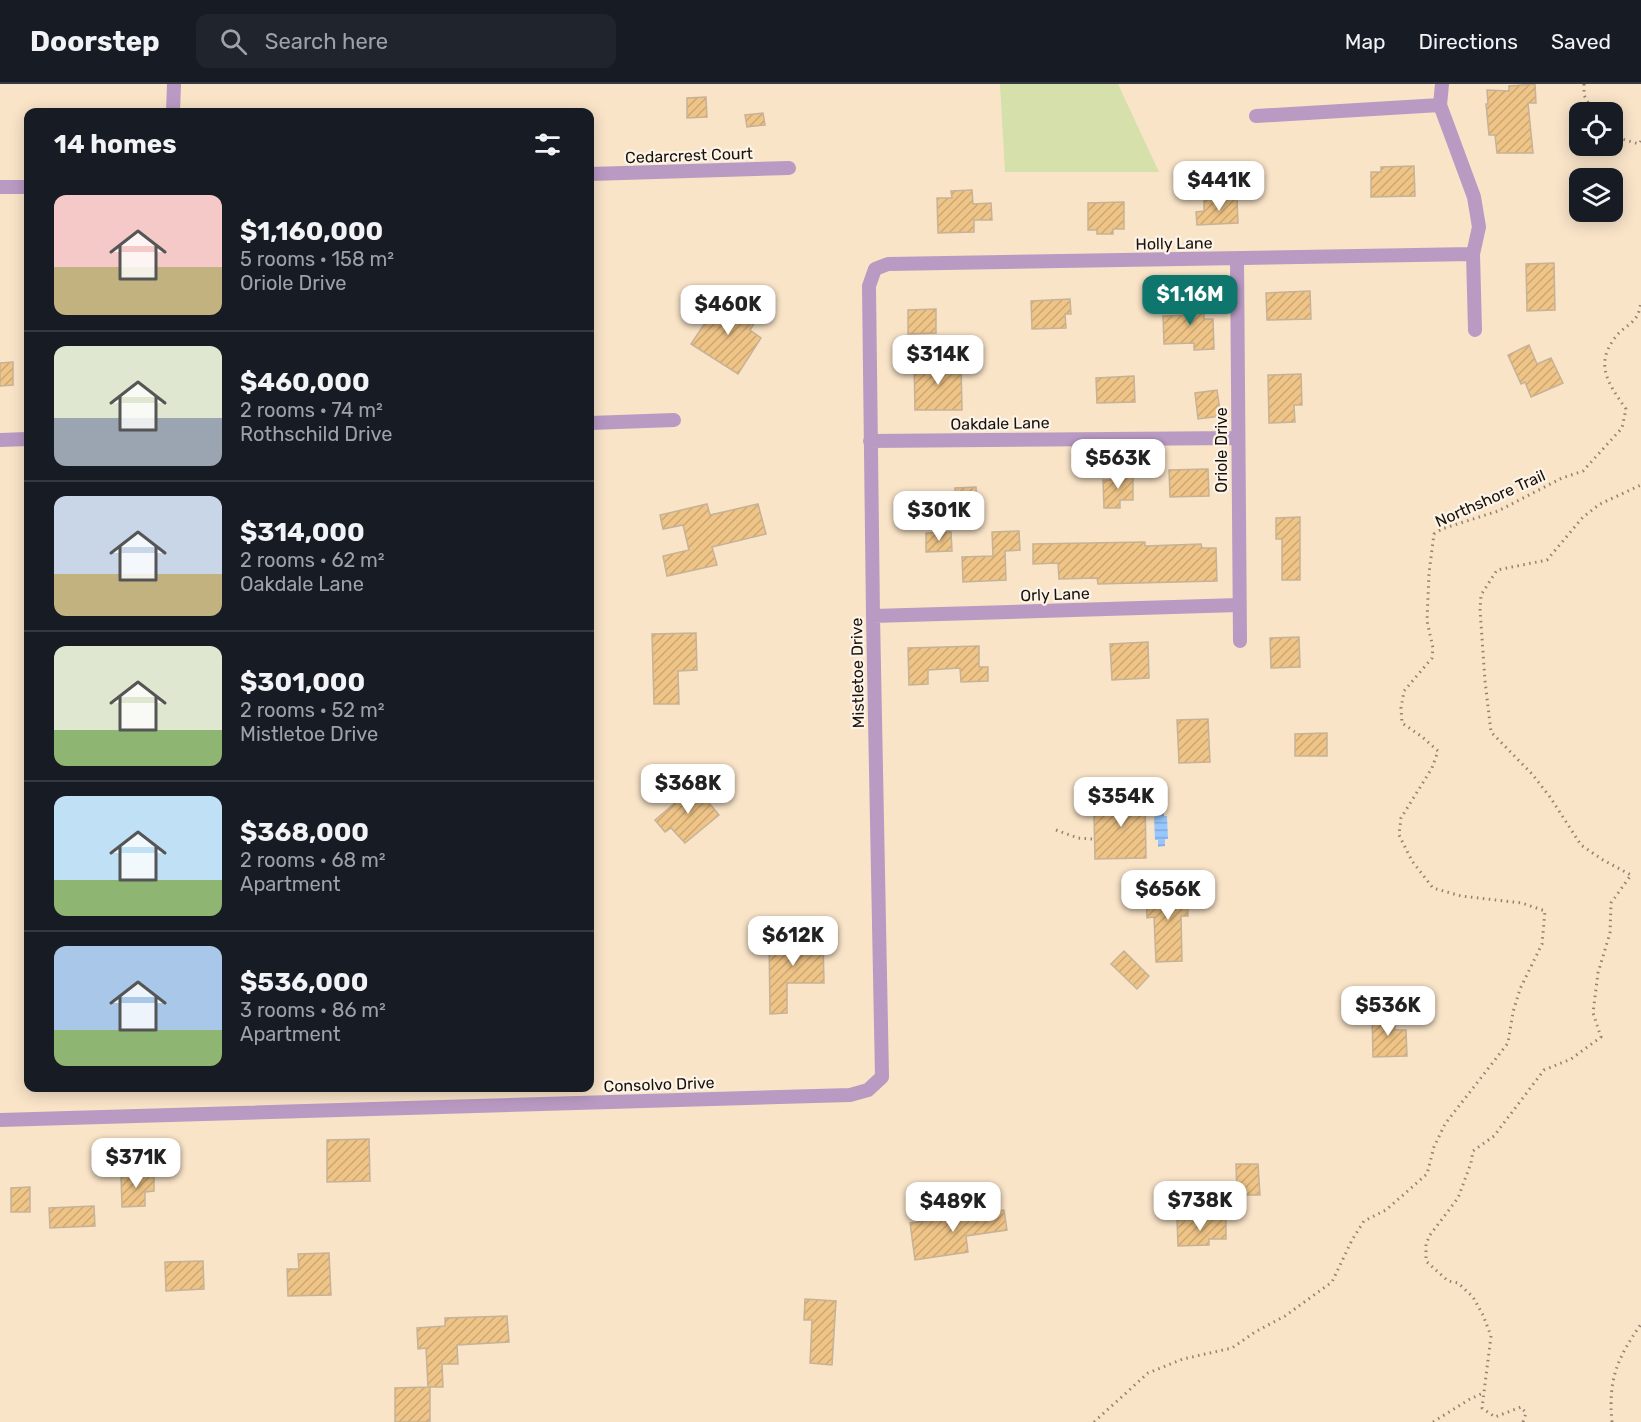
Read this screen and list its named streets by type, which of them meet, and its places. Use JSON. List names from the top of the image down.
{
  "streets": {
    "street": [
      "Cedarcrest Court",
      "Holly Lane",
      "Oakdale Lane",
      "Oriole Drive",
      "Orly Lane",
      "Mistletoe Drive",
      "Consolvo Drive"
    ],
    "path": ["Northshore Trail"]
  },
  "crossings": [
    ["Holly Lane", "Oriole Drive"],
    ["Holly Lane", "Mistletoe Drive"],
    ["Oakdale Lane", "Oriole Drive"],
    ["Oakdale Lane", "Mistletoe Drive"],
    ["Oriole Drive", "Orly Lane"],
    ["Orly Lane", "Mistletoe Drive"],
    ["Mistletoe Drive", "Consolvo Drive"]
  ],
  "page": {
    "header": "Doorstep",
    "search": "Search here",
    "nav": ["Map", "Directions", "Saved"],
    "heading": "14 homes",
    "price": [
      "$441K",
      "$1.16M",
      "$460K",
      "$314K",
      "$563K",
      "$301K",
      "$368K",
      "$354K",
      "$656K",
      "$612K",
      "$536K",
      "$371K",
      "$738K",
      "$489K"
    ],
    "list": [
      {
        "name": "$1,160,000",
        "note": "5 rooms · 158 m² · Oriole Drive"
      },
      {
        "name": "$460,000",
        "note": "2 rooms · 74 m² · Rothschild Drive"
      },
      {
        "name": "$314,000",
        "note": "2 rooms · 62 m² · Oakdale Lane"
      },
      {
        "name": "$301,000",
        "note": "2 rooms · 52 m² · Mistletoe Drive"
      },
      {
        "name": "$368,000",
        "note": "2 rooms · 68 m² · Apartment"
      },
      {
        "name": "$536,000",
        "note": "3 rooms · 86 m² · Apartment"
      }
    ]
  }
}
